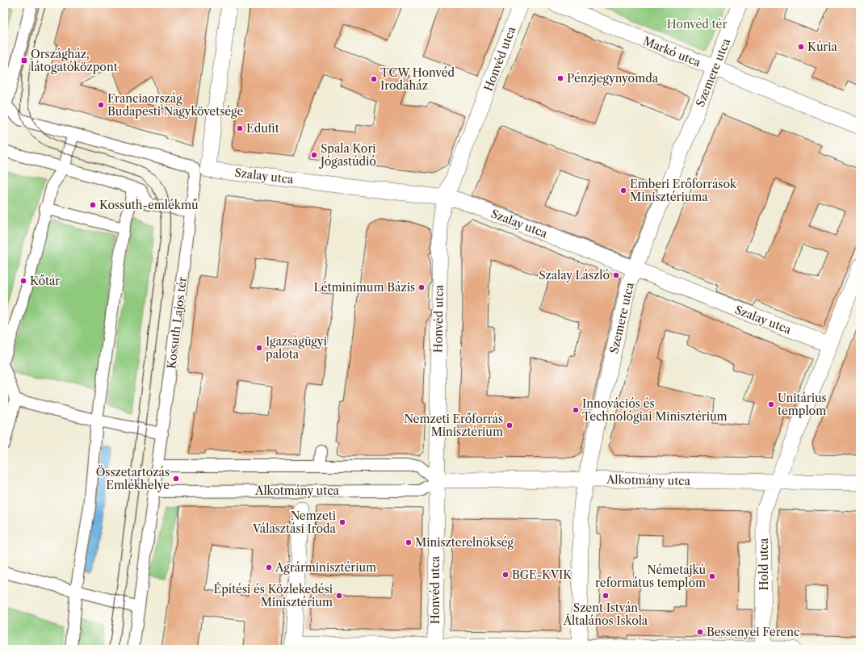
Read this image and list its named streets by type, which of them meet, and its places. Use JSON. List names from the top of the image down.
{
  "streets": {
    "street": [
      "Markó utca",
      "Honvéd utca",
      "Szemere utca",
      "Szalay utca",
      "Kossuth Lajos tér",
      "Alkotmány utca",
      "Hold utca"
    ]
  },
  "crossings": [
    ["Markó utca", "Szemere utca"],
    ["Honvéd utca", "Szalay utca"],
    ["Honvéd utca", "Alkotmány utca"],
    ["Szemere utca", "Szalay utca"],
    ["Szemere utca", "Alkotmány utca"],
    ["Szalay utca", "Kossuth Lajos tér"],
    ["Szalay utca", "Hold utca"],
    ["Kossuth Lajos tér", "Alkotmány utca"],
    ["Alkotmány utca", "Hold utca"]
  ],
  "parks": ["Honvéd tér"],
  "places": {
    "other": [
      "Kúria",
      "Pénzjegynyomda",
      "TCW Honvéd Irodaház",
      "Franciaország Budapesti Nagykövetsége",
      "Edufit",
      "Spala Kori Jógastúdió",
      "Emberi Erőforrások Minisztériuma",
      "Kossuth-emlékmű",
      "Szalay László",
      "Kőtár",
      "Létminimum Bázis",
      "Igazságügyi palota",
      "Unitárius templom",
      "Innovációs és Technológiai Minisztérium",
      "Nemzeti Erőforrás Minisztérium",
      "Összetartozás Emlékhelye",
      "Nemzeti Választási Iroda",
      "Miniszterelnökség",
      "Agrárminisztérium",
      "BGE-KVIK",
      "Németajkú református templom",
      "Építési és Közlekedési Minisztérium",
      "Szent István Általános Iskola",
      "Bessenyei Ferenc"
    ],
    "transit": ["Országház, látogatóközpont"]
  }
}
